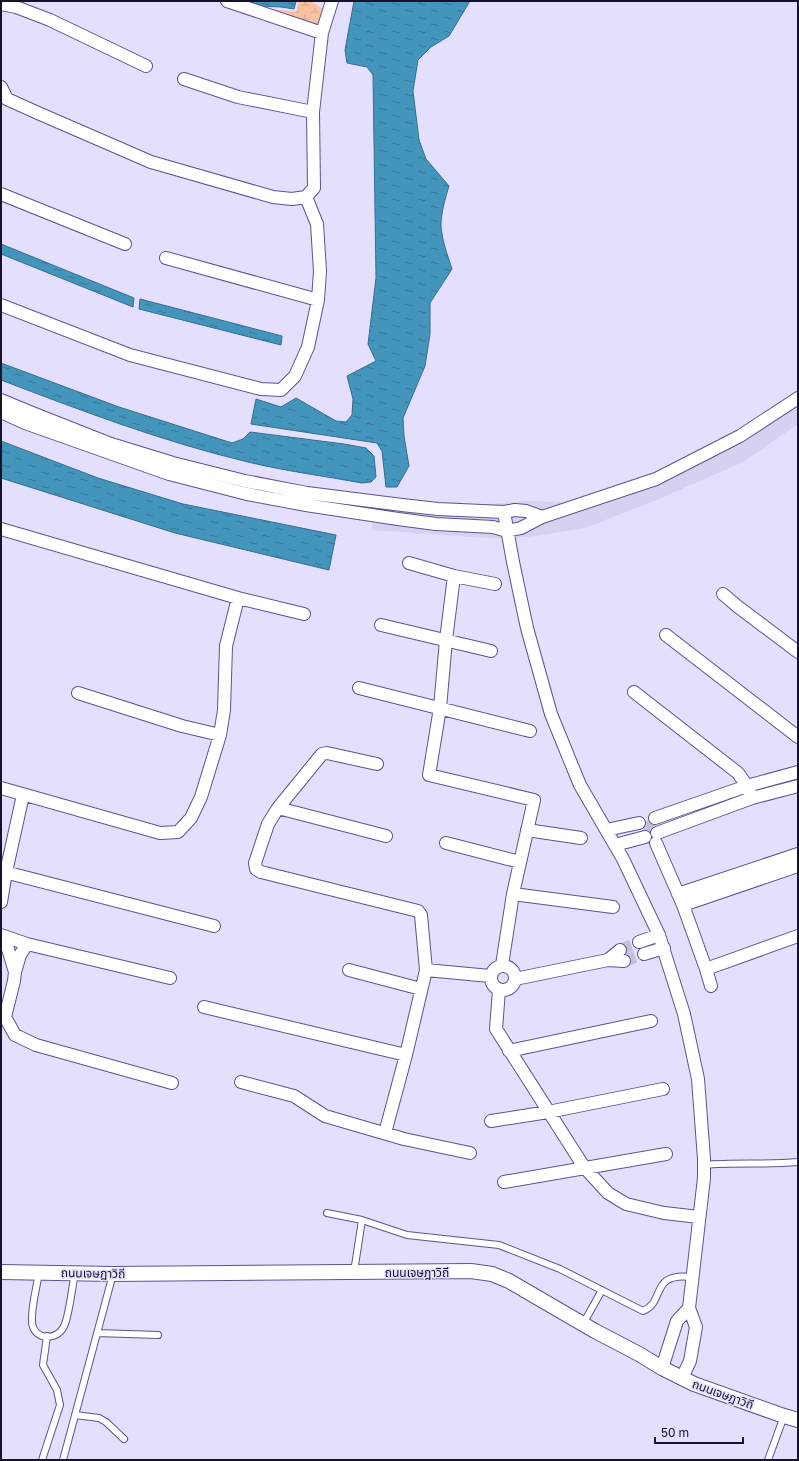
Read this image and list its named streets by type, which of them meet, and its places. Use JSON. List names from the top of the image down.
{
  "streets": {
    "street": ["ถนนเจษฎาวิถี"]
  },
  "scale_bar": "50 m"
}
